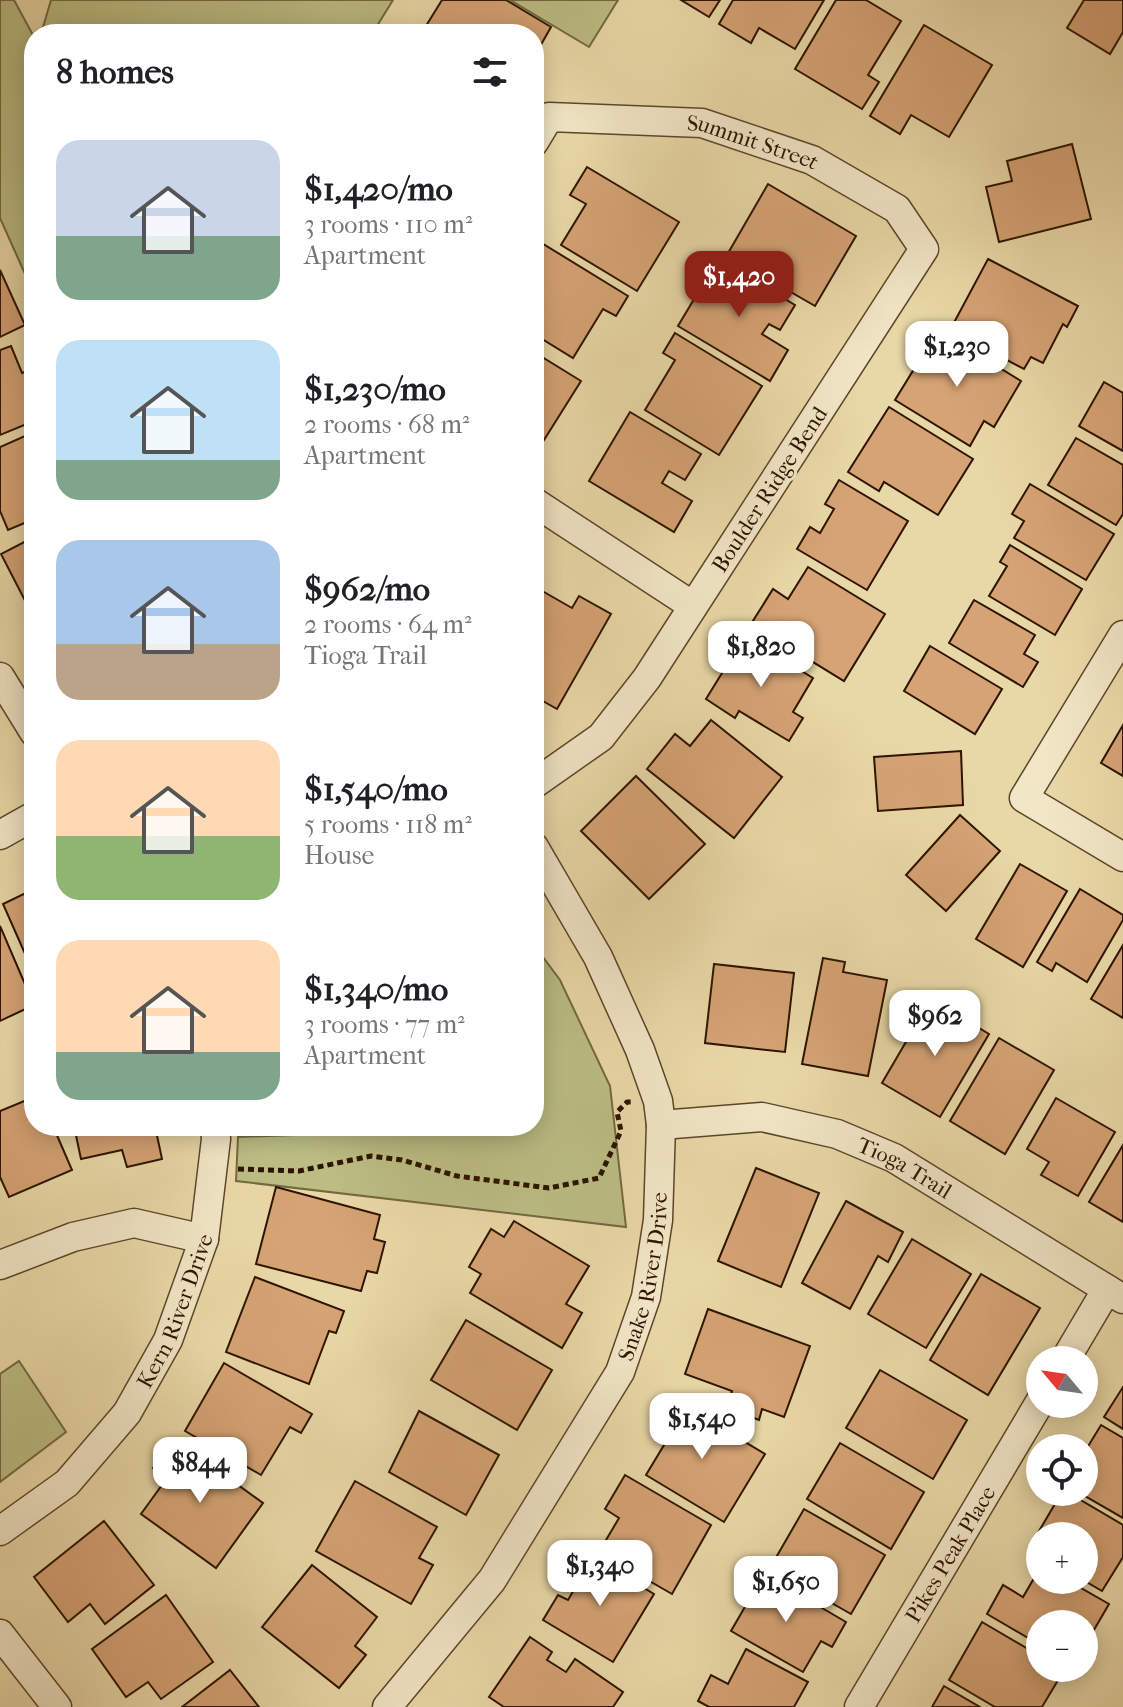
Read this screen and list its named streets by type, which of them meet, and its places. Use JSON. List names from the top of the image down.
{
  "streets": {
    "street": [
      "Summit Street",
      "Boulder Ridge Bend",
      "Tioga Trail",
      "Snake River Drive",
      "Kern River Drive",
      "Pikes Peak Place"
    ]
  },
  "crossings": [
    ["Summit Street", "Boulder Ridge Bend"],
    ["Tioga Trail", "Snake River Drive"]
  ],
  "north": "top left",
  "page": {
    "heading": "8 homes",
    "list": [
      {
        "name": "$1,420/mo",
        "note": "3 rooms · 110 m² · Apartment"
      },
      {
        "name": "$1,230/mo",
        "note": "2 rooms · 68 m² · Apartment"
      },
      {
        "name": "$962/mo",
        "note": "2 rooms · 64 m² · Tioga Trail"
      },
      {
        "name": "$1,540/mo",
        "note": "5 rooms · 118 m² · House"
      },
      {
        "name": "$1,340/mo",
        "note": "3 rooms · 77 m² · Apartment"
      }
    ],
    "price": [
      "$1,420",
      "$1,230",
      "$1,820",
      "$962",
      "$1,540",
      "$844",
      "$1,340",
      "$1,650"
    ],
    "map_buttons": ["+", "−"]
  }
}
